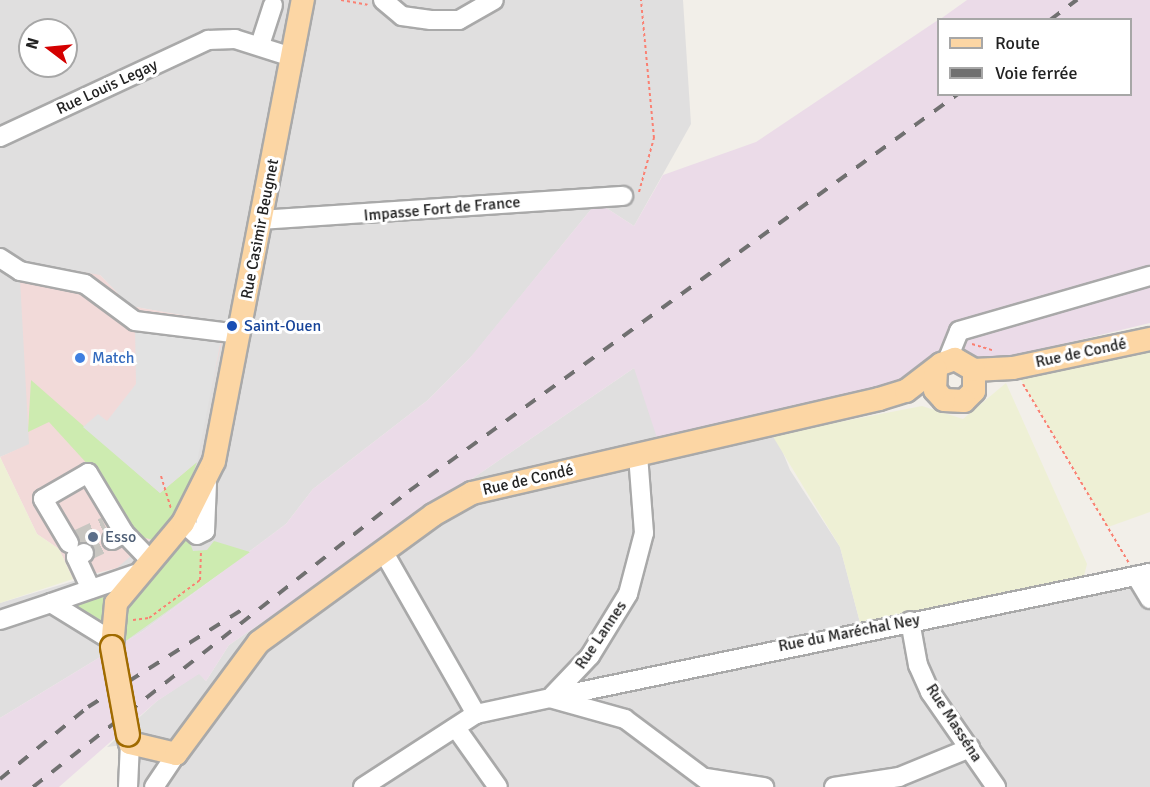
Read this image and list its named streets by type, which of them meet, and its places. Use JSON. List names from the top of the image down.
{
  "streets": {
    "main road": ["Rue Casimir Beugnet", "Rue de Condé"],
    "street": [
      "Rue Louis Legay",
      "Impasse Fort de France",
      "Rue du Maréchal Ney",
      "Rue Lannes",
      "Rue Masséna"
    ]
  },
  "crossings": [
    ["Impasse Fort de France", "Rue Casimir Beugnet"],
    ["Rue de Condé", "Rue Lannes"],
    ["Rue du Maréchal Ney", "Rue Lannes"],
    ["Rue du Maréchal Ney", "Rue Masséna"]
  ],
  "places": ["Saint-Ouen", "Match", "Esso"],
  "legend": ["Route", "Voie ferrée"],
  "north": "left"
}
